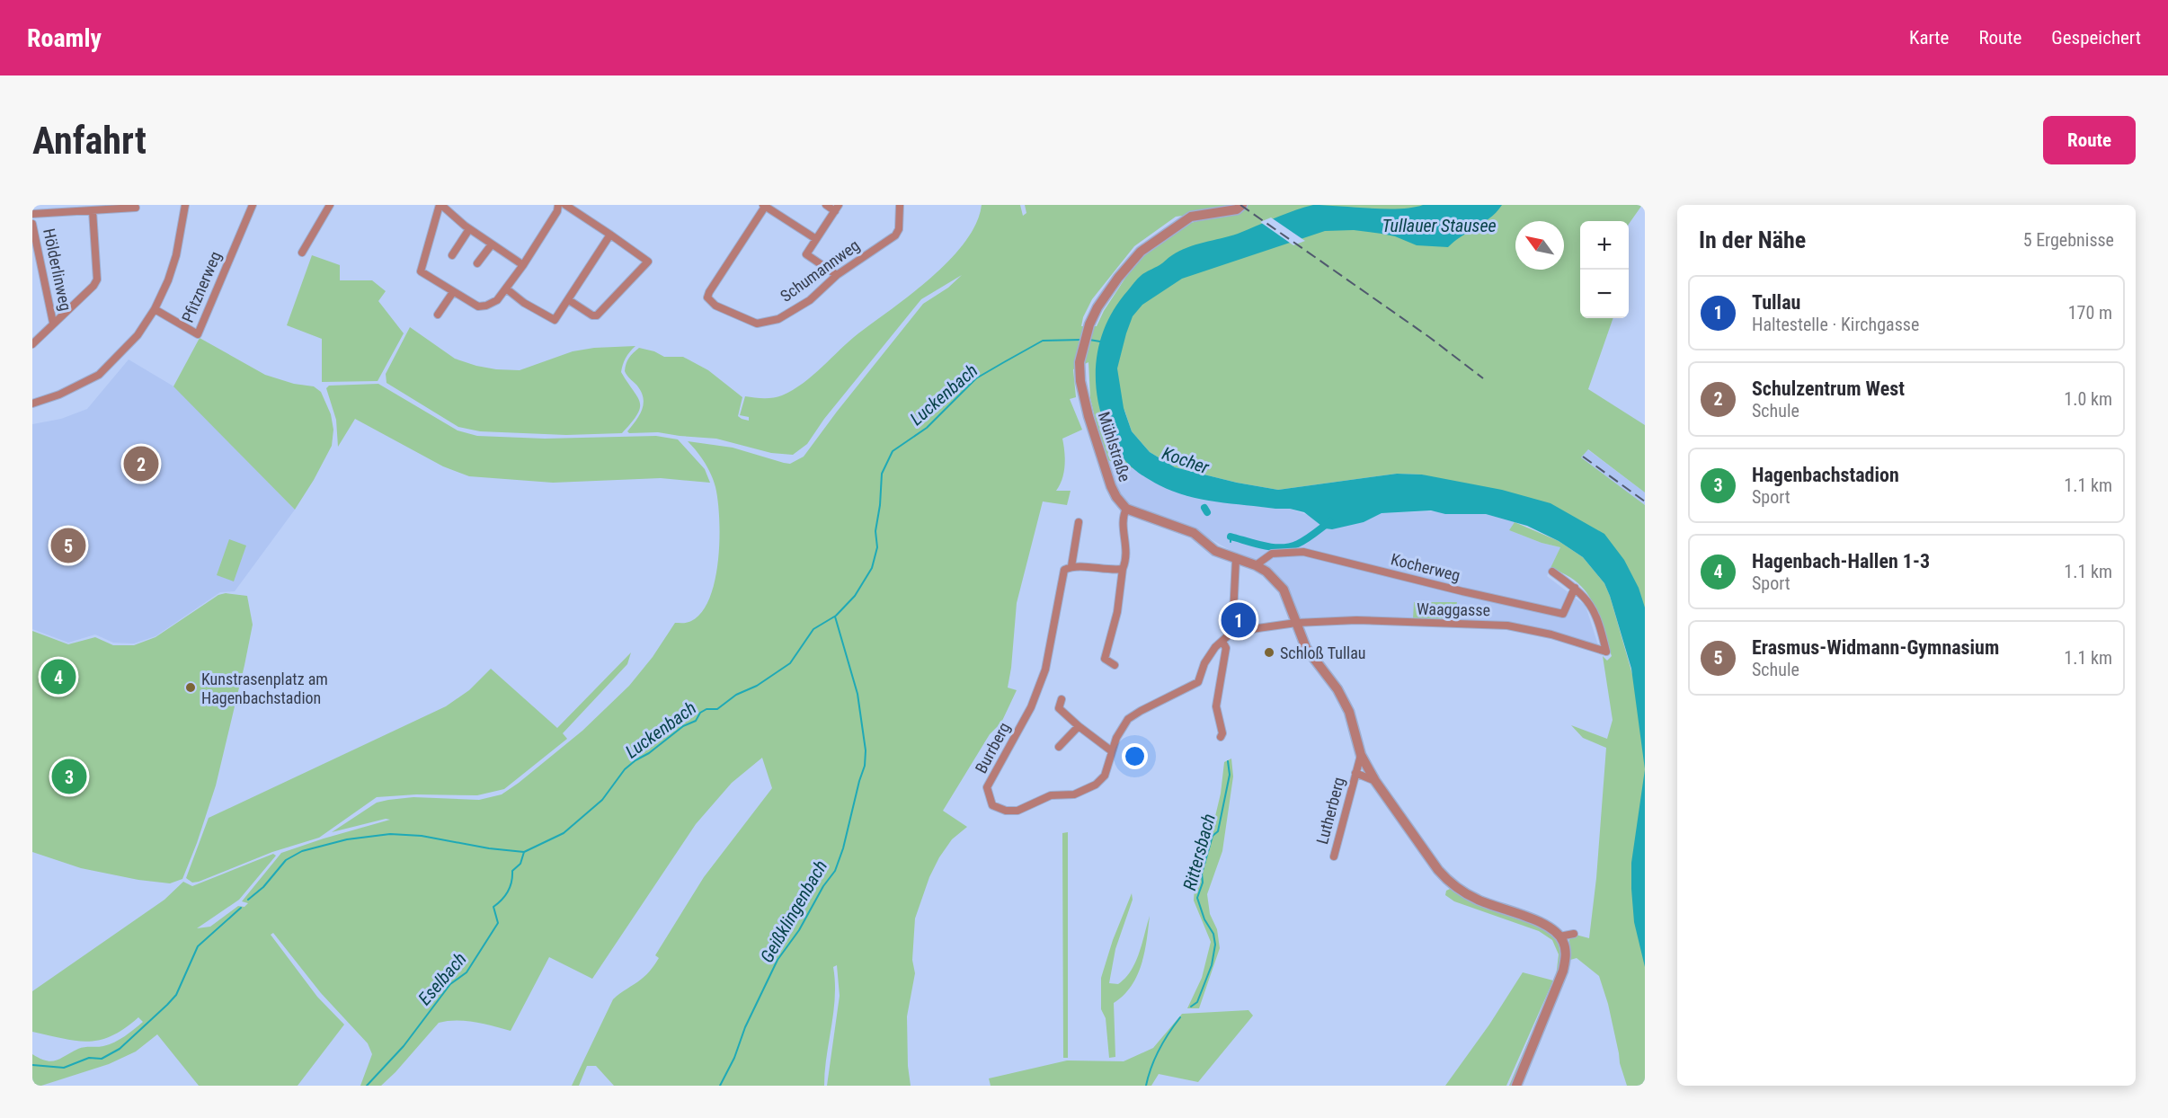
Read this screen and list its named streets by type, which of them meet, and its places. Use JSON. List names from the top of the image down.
{
  "streets": {
    "street": [
      "Hölderlinweg",
      "Schumannweg",
      "Pfitznerweg",
      "Mühlstraße",
      "Kocherweg",
      "Waaggasse",
      "Burrberg",
      "Lutherberg"
    ]
  },
  "crossings": [
    ["Kocherweg", "Waaggasse"]
  ],
  "water": [
    "Tullauer Stausee",
    "Luckenbach",
    "Kocher",
    "Rittersbach",
    "Geißklingenbach",
    "Eselbach"
  ],
  "places": ["Schloß Tullau", "Kunstrasenplatz am Hagenbachstadion"],
  "north": "top left",
  "page": {
    "header": "Roamly",
    "nav": ["Karte", "Route", "Gespeichert"],
    "buttons": "Route",
    "title": "Anfahrt",
    "heading": ["In der Nähe", "5 Ergebnisse"],
    "map_buttons": ["+", "−"],
    "list": [
      {
        "mark": "1",
        "name": "Tullau",
        "note": "Haltestelle · Kirchgasse",
        "value": "170 m"
      },
      {
        "mark": "2",
        "name": "Schulzentrum West",
        "note": "Schule",
        "value": "1.0 km"
      },
      {
        "mark": "3",
        "name": "Hagenbachstadion",
        "note": "Sport",
        "value": "1.1 km"
      },
      {
        "mark": "4",
        "name": "Hagenbach-Hallen 1-3",
        "note": "Sport",
        "value": "1.1 km"
      },
      {
        "mark": "5",
        "name": "Erasmus-Widmann-Gymnasium",
        "note": "Schule",
        "value": "1.1 km"
      }
    ],
    "pins": [
      "2",
      "5",
      "1",
      "4",
      "3"
    ]
  }
}
